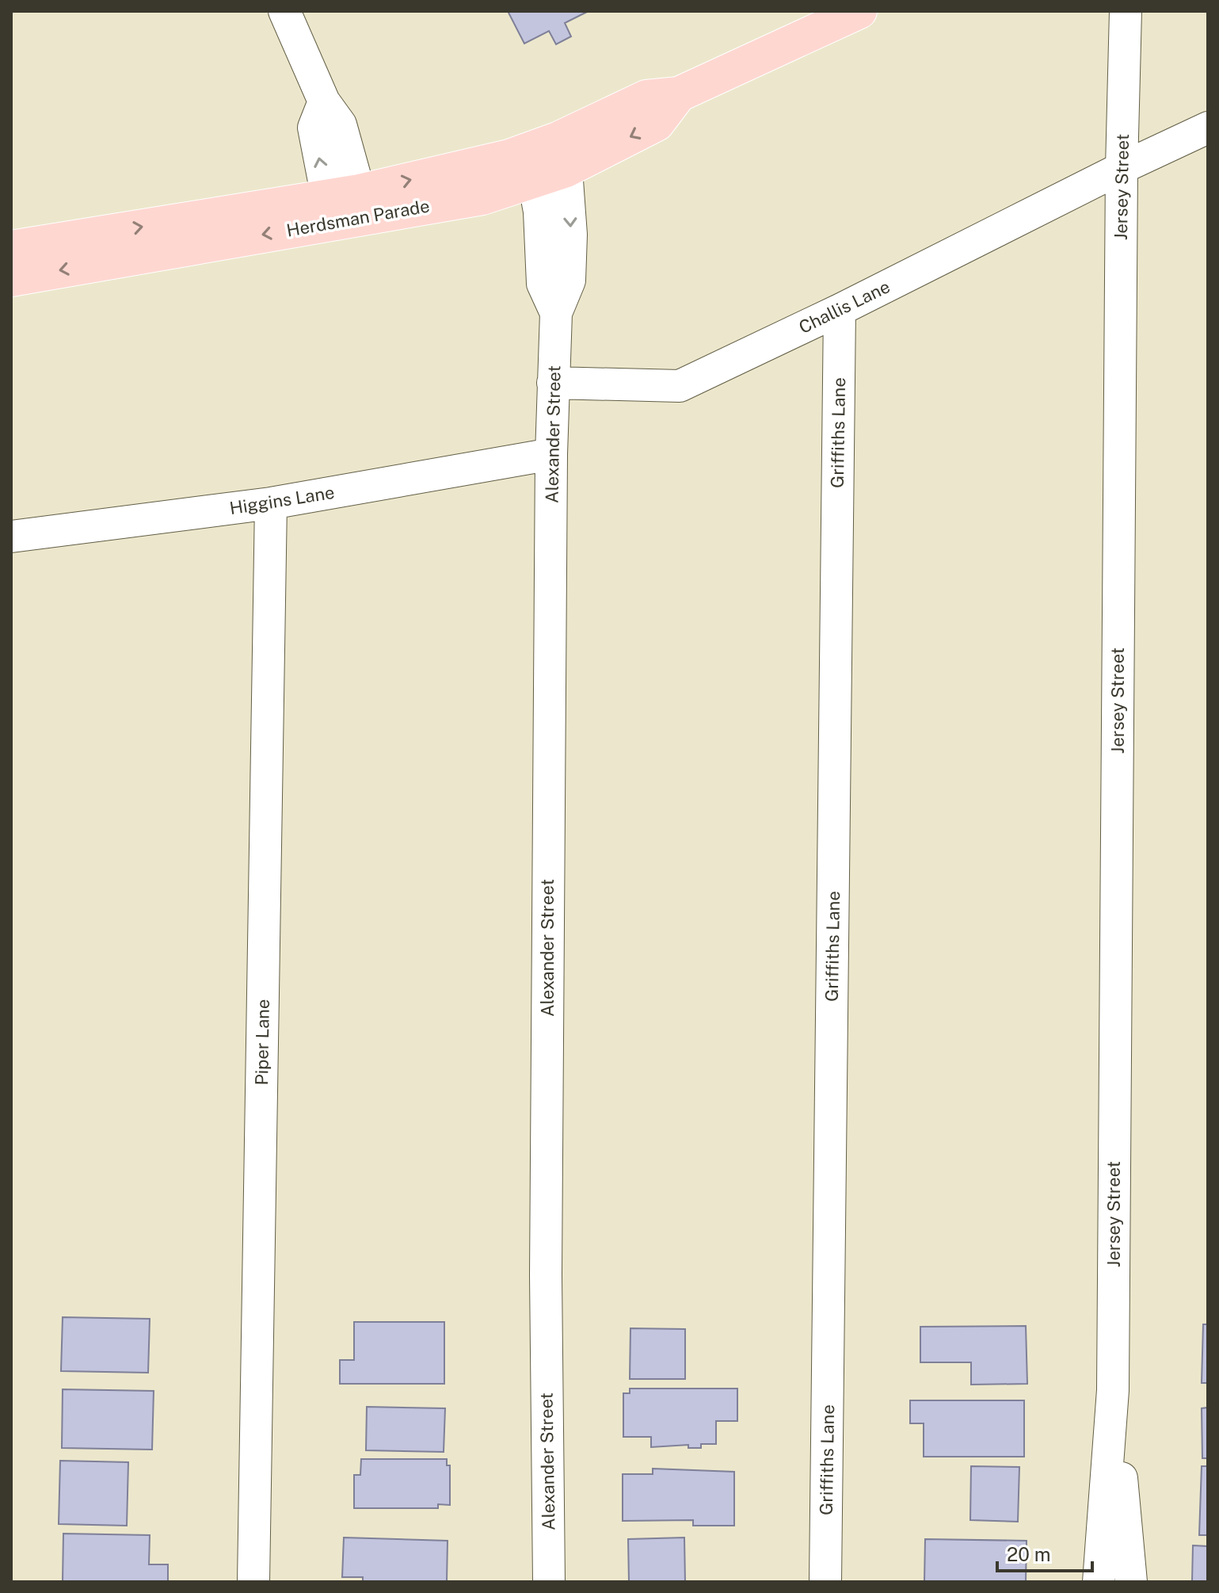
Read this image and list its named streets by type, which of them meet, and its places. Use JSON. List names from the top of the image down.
{
  "streets": {
    "main road": ["Herdsman Parade"],
    "street": [
      "Jersey Street",
      "Challis Lane",
      "Griffiths Lane",
      "Alexander Street",
      "Higgins Lane",
      "Piper Lane"
    ]
  },
  "crossings": [
    ["Jersey Street", "Challis Lane"],
    ["Herdsman Parade", "Alexander Street"],
    ["Challis Lane", "Griffiths Lane"],
    ["Challis Lane", "Alexander Street"],
    ["Alexander Street", "Higgins Lane"],
    ["Higgins Lane", "Piper Lane"]
  ],
  "scale_bar": "20 m"
}
